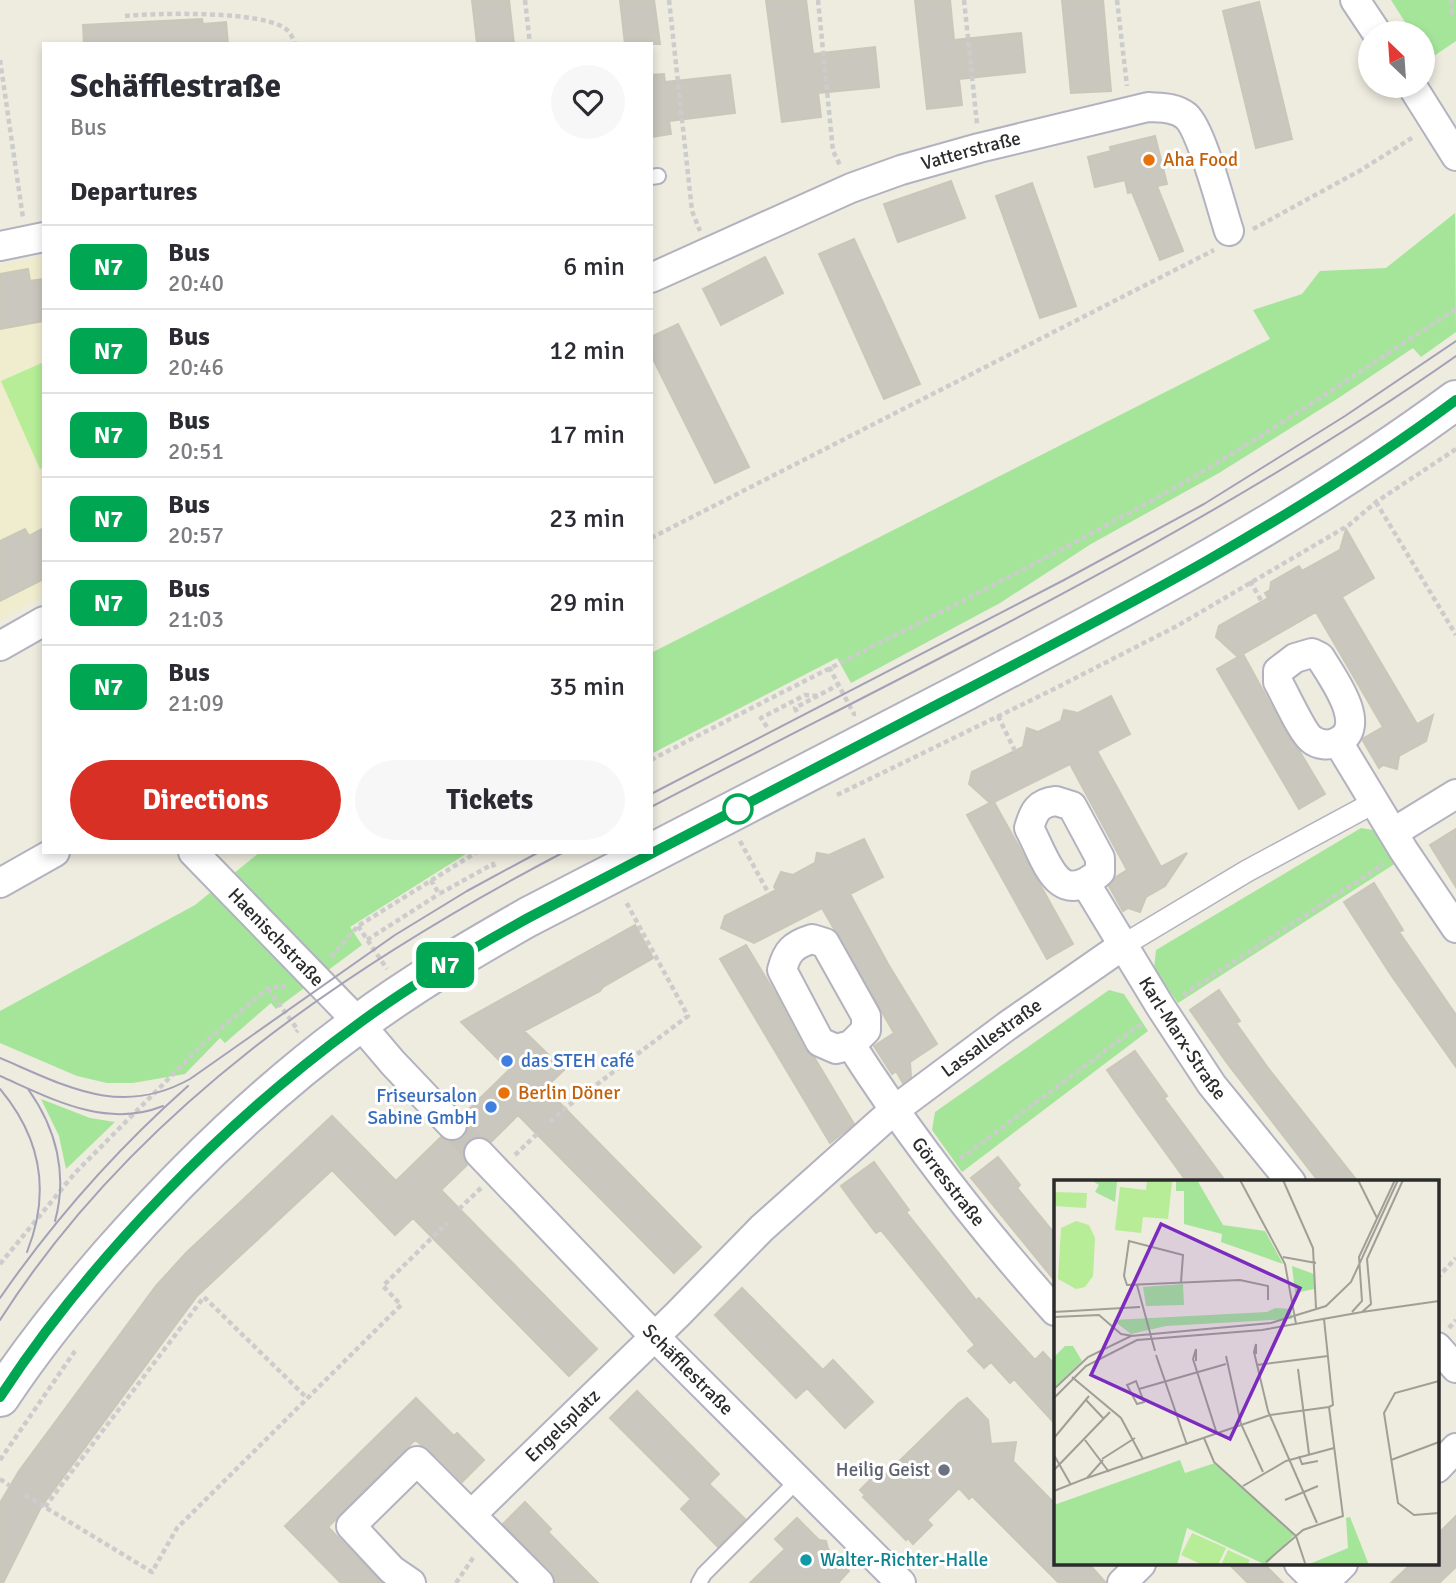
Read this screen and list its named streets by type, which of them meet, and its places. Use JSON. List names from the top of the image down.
{
  "streets": {
    "street": [
      "Vatterstraße",
      "Haenischstraße",
      "Karl-Marx-Straße",
      "Lassallestraße",
      "Görresstraße",
      "Schäfflestraße",
      "Engelsplatz"
    ]
  },
  "crossings": [
    ["Karl-Marx-Straße", "Lassallestraße"],
    ["Lassallestraße", "Görresstraße"],
    ["Lassallestraße", "Schäfflestraße"],
    ["Lassallestraße", "Engelsplatz"],
    ["Schäfflestraße", "Engelsplatz"]
  ],
  "places": [
    "Aha Food",
    "das STEH café",
    "Berlin Döner",
    "Friseursalon Sabine GmbH",
    "Heilig Geist",
    "Walter-Richter-Halle"
  ],
  "lines": ["bus line N7"],
  "north": "top left",
  "page": {
    "on_map": "N7",
    "heading": [
      ["Schäfflestraße", "Bus"],
      "Departures"
    ],
    "list": [
      {
        "mark": "N7",
        "name": "Bus",
        "note": "20:40",
        "value": "6 min"
      },
      {
        "mark": "N7",
        "name": "Bus",
        "note": "20:46",
        "value": "12 min"
      },
      {
        "mark": "N7",
        "name": "Bus",
        "note": "20:51",
        "value": "17 min"
      },
      {
        "mark": "N7",
        "name": "Bus",
        "note": "20:57",
        "value": "23 min"
      },
      {
        "mark": "N7",
        "name": "Bus",
        "note": "21:03",
        "value": "29 min"
      },
      {
        "mark": "N7",
        "name": "Bus",
        "note": "21:09",
        "value": "35 min"
      }
    ],
    "buttons": ["Directions", "Tickets"]
  }
}
